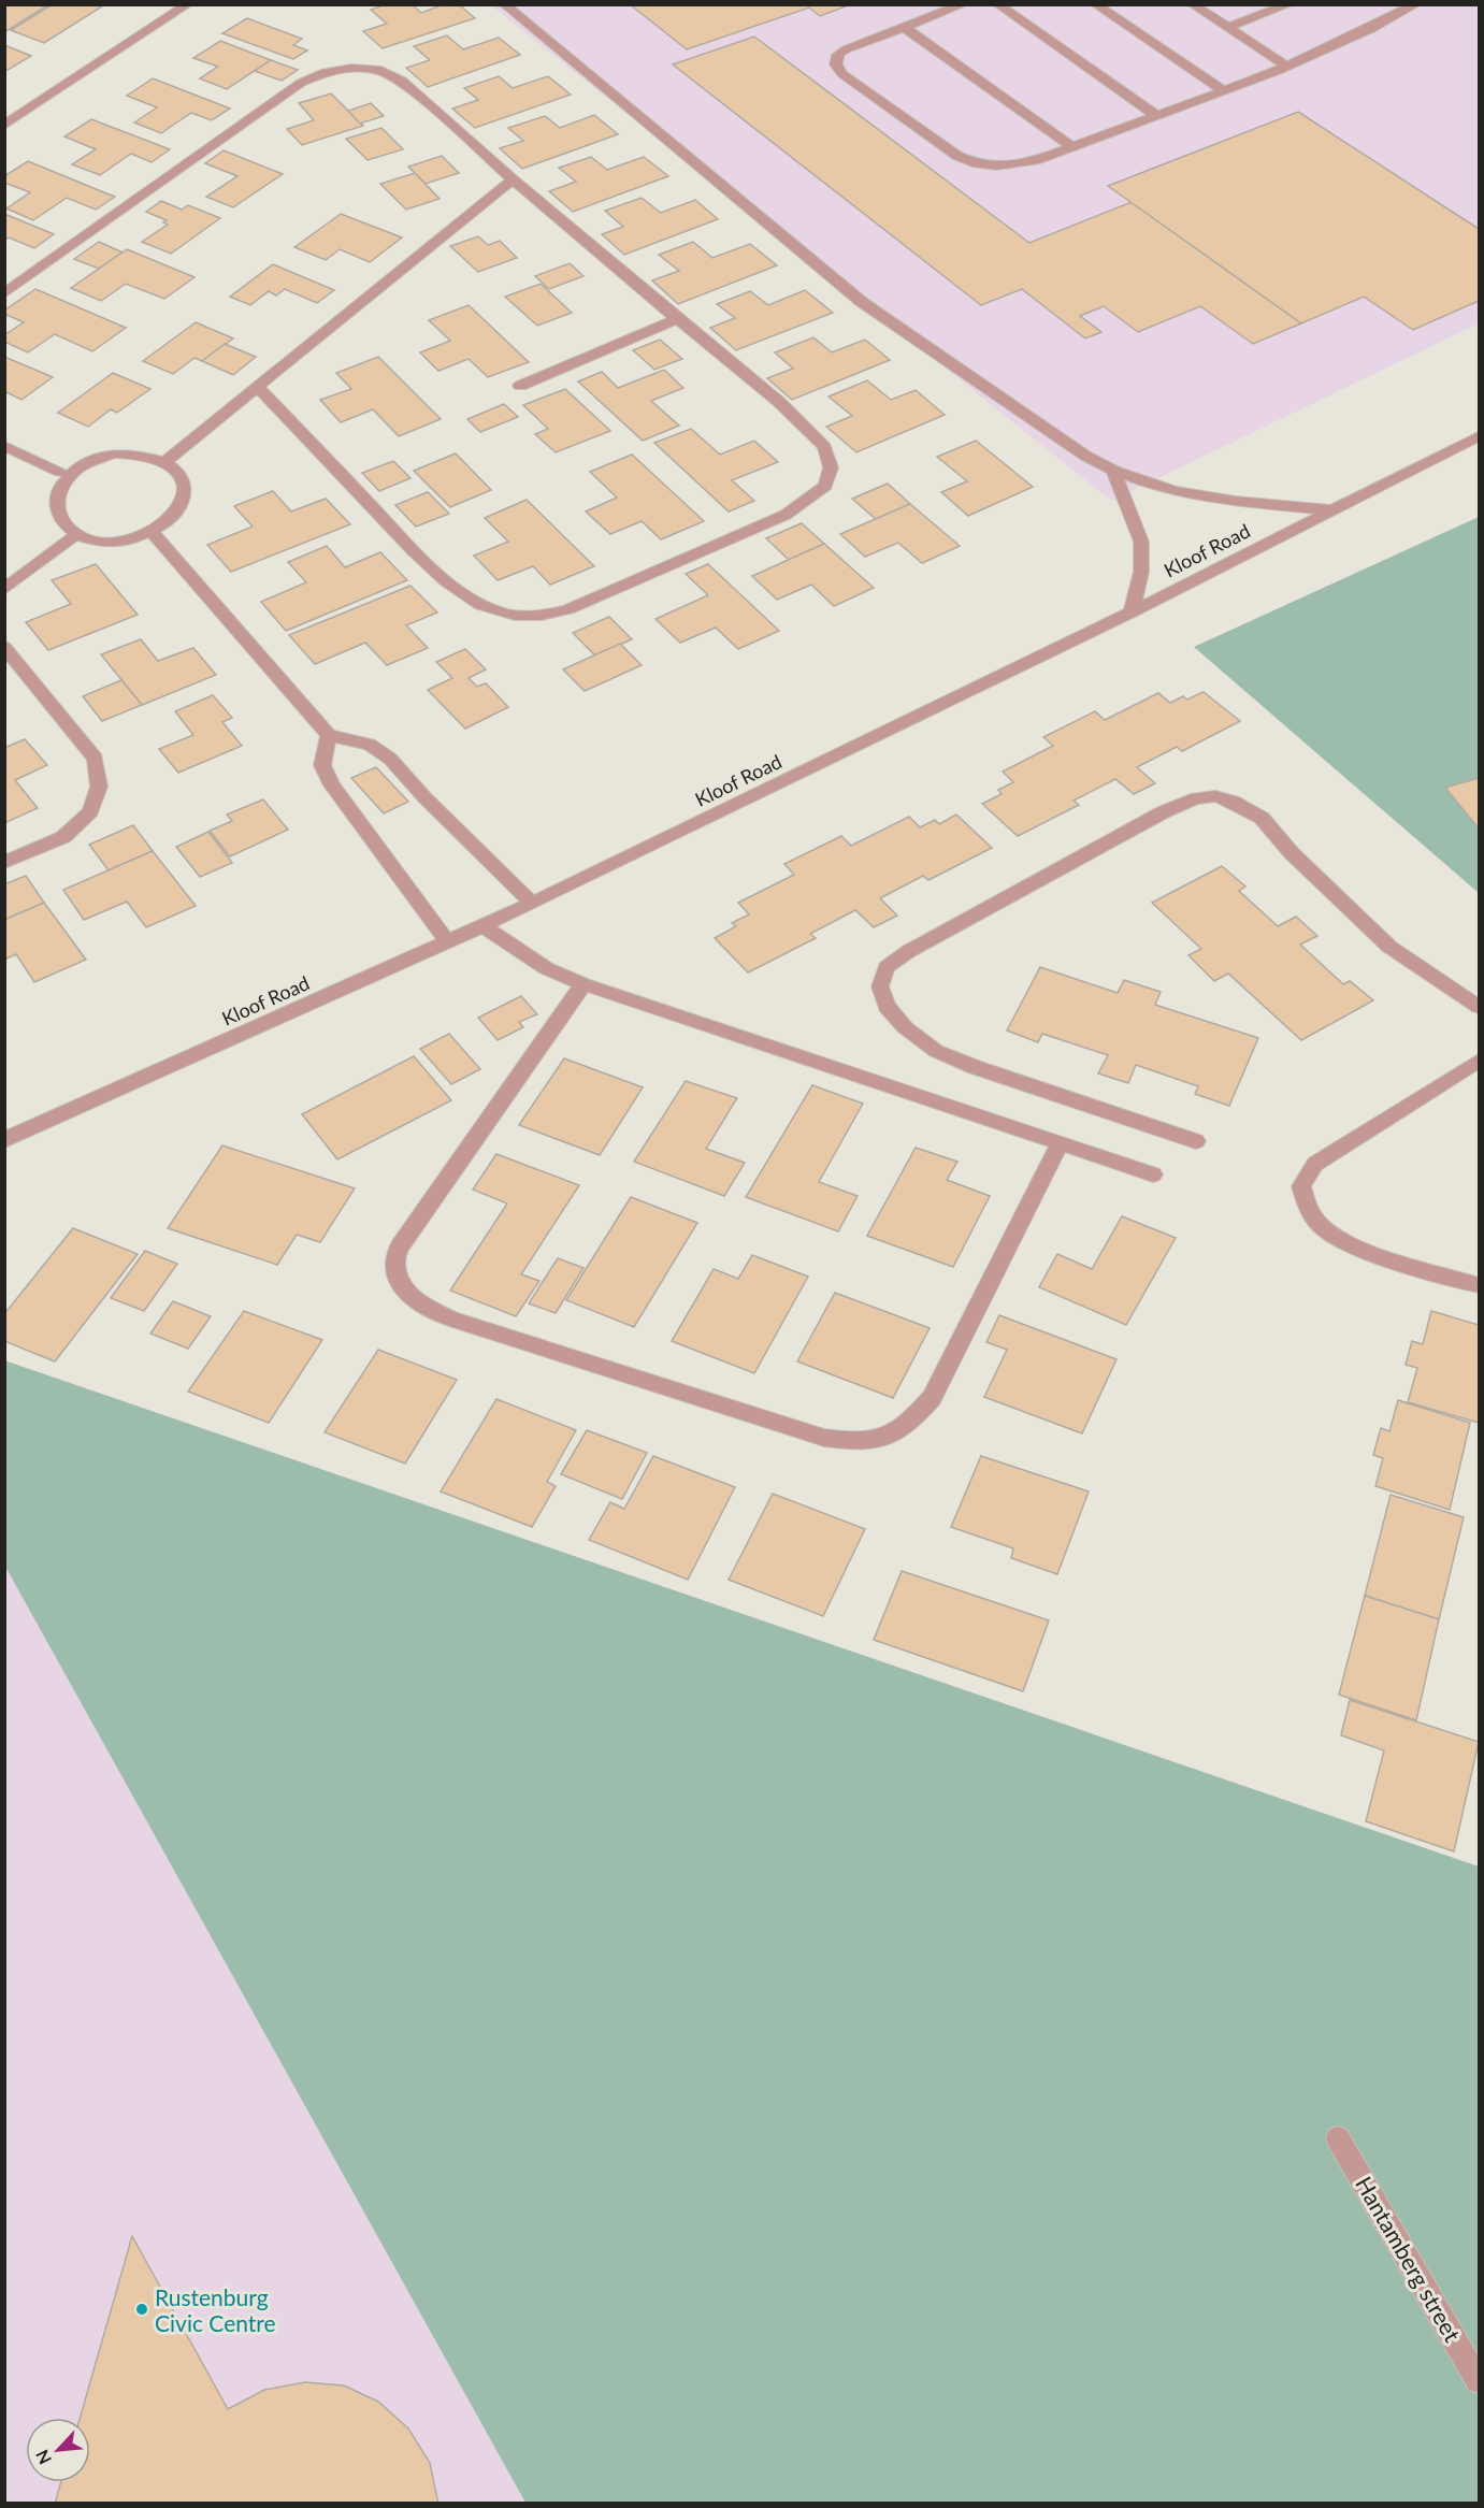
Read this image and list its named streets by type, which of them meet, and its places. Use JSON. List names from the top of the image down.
{
  "streets": {
    "street": ["Kloof Road", "Hantamberg street"]
  },
  "places": ["Rustenburg Civic Centre"],
  "north": "bottom left"
}
